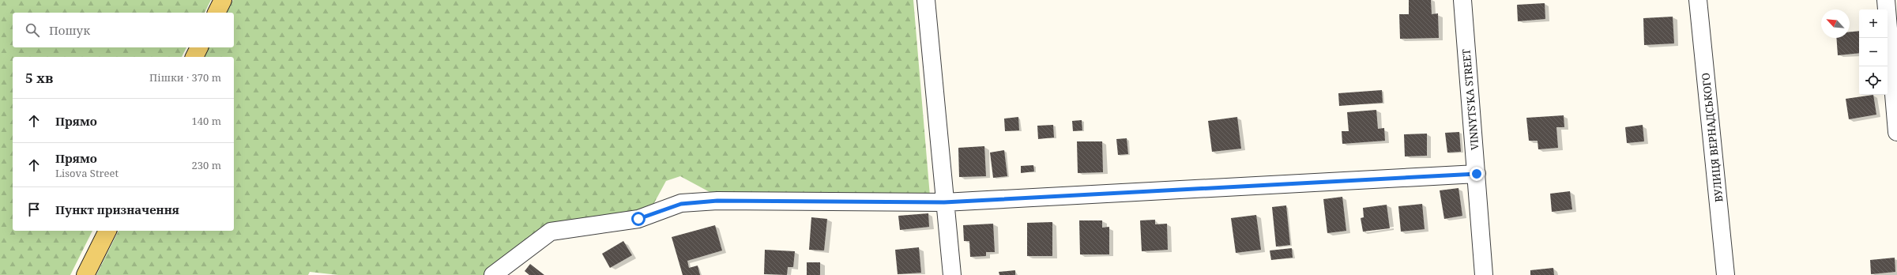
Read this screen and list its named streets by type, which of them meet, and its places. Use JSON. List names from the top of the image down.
{
  "streets": {
    "street": ["VINNYTS'KA STREET", "ВУЛИЦЯ ВЕРНАДСЬКОГО"]
  },
  "north": "top left",
  "page": {
    "map_buttons": ["+", "−"],
    "search": "Пошук",
    "heading": ["5 хв", "Пішки · 370 m"],
    "list": [
      ["Прямо", "140 m"],
      ["Прямо", "Lisova Street", "230 m"],
      "Пункт призначення"
    ]
  }
}
